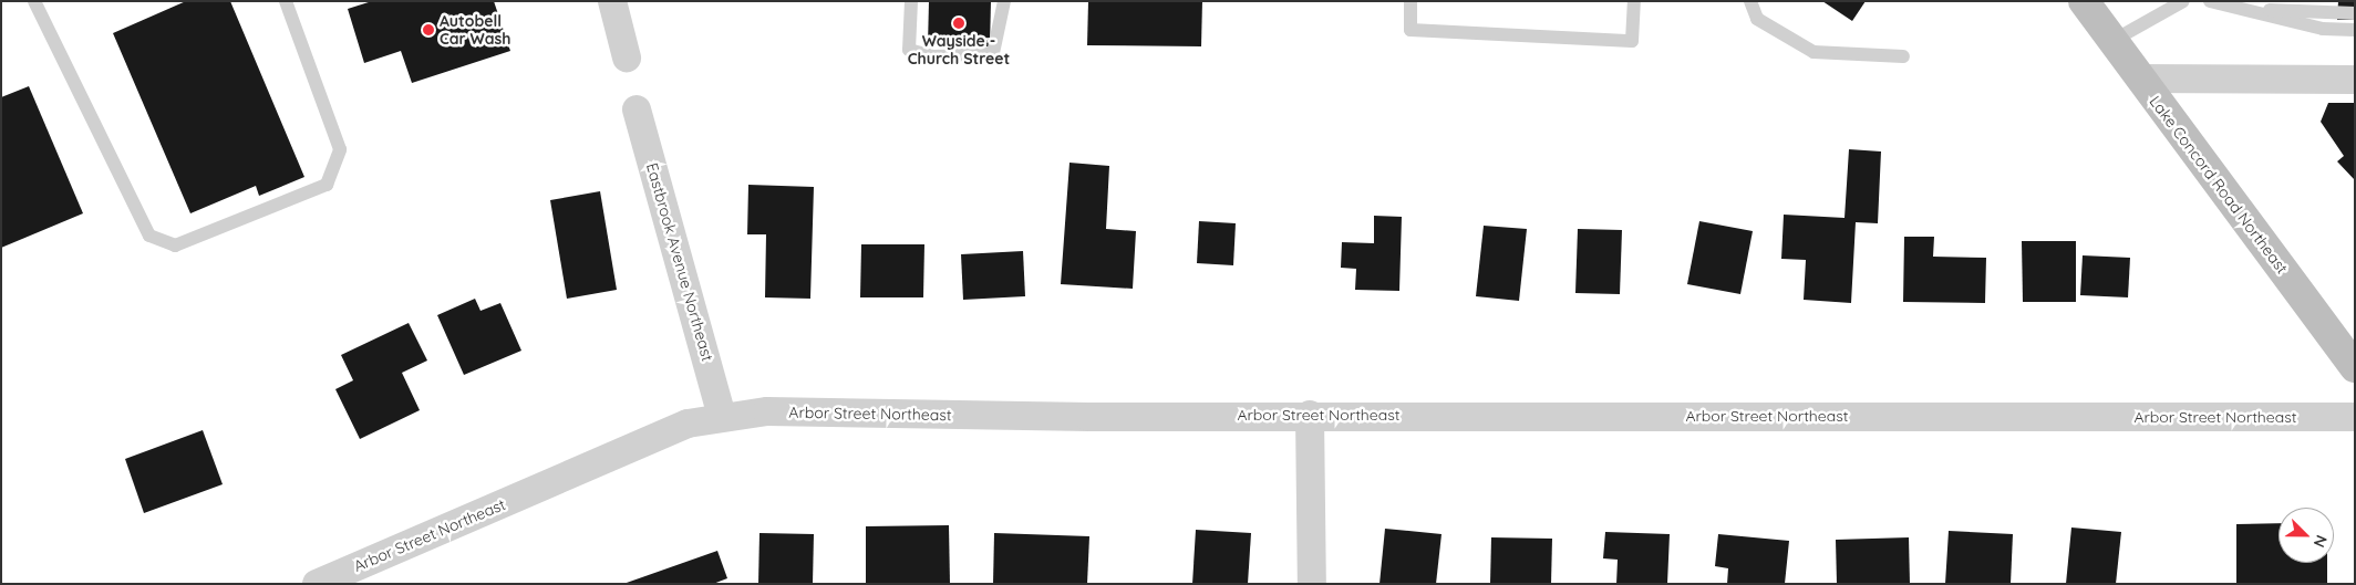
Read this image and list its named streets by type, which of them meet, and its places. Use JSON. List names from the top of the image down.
{
  "streets": {
    "main road": ["Lake Concord Road Northeast"],
    "street": ["Eastbrook Avenue Northeast", "Arbor Street Northeast"]
  },
  "crossings": [
    ["Eastbrook Avenue Northeast", "Arbor Street Northeast"]
  ],
  "places": ["Wayside - Church Street", "Autobell Car Wash"],
  "north": "bottom right"
}
